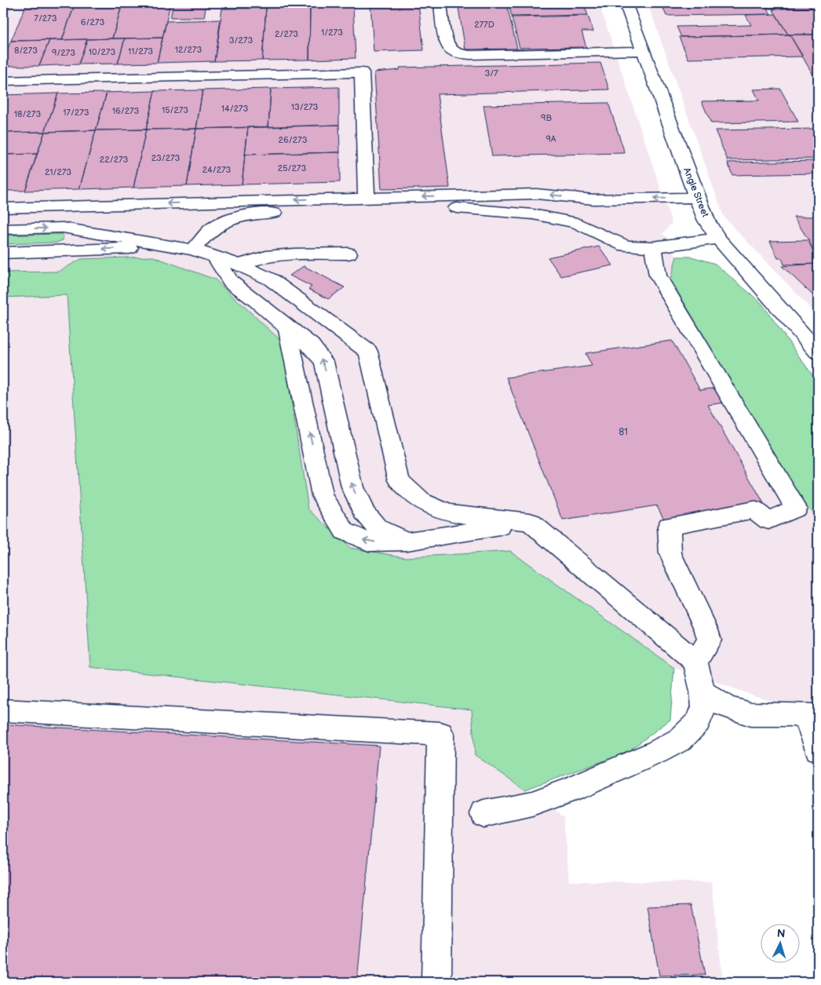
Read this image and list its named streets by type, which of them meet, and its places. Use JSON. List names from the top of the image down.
{
  "streets": {
    "street": ["Angle Street"]
  },
  "house_numbers": [
    "7/273",
    "6/273",
    "277D",
    "1/273",
    "2/273",
    "3/273",
    "12/273",
    "8/273",
    "11/273",
    "10/273",
    "9/273",
    "3/7",
    "13/273",
    "14/273",
    "15/273",
    "16/273",
    "17/273",
    "18/273",
    "9B",
    "9A",
    "26/273",
    "23/273",
    "22/273",
    "25/273",
    "24/273",
    "21/273",
    "81"
  ],
  "north": "top"
}
